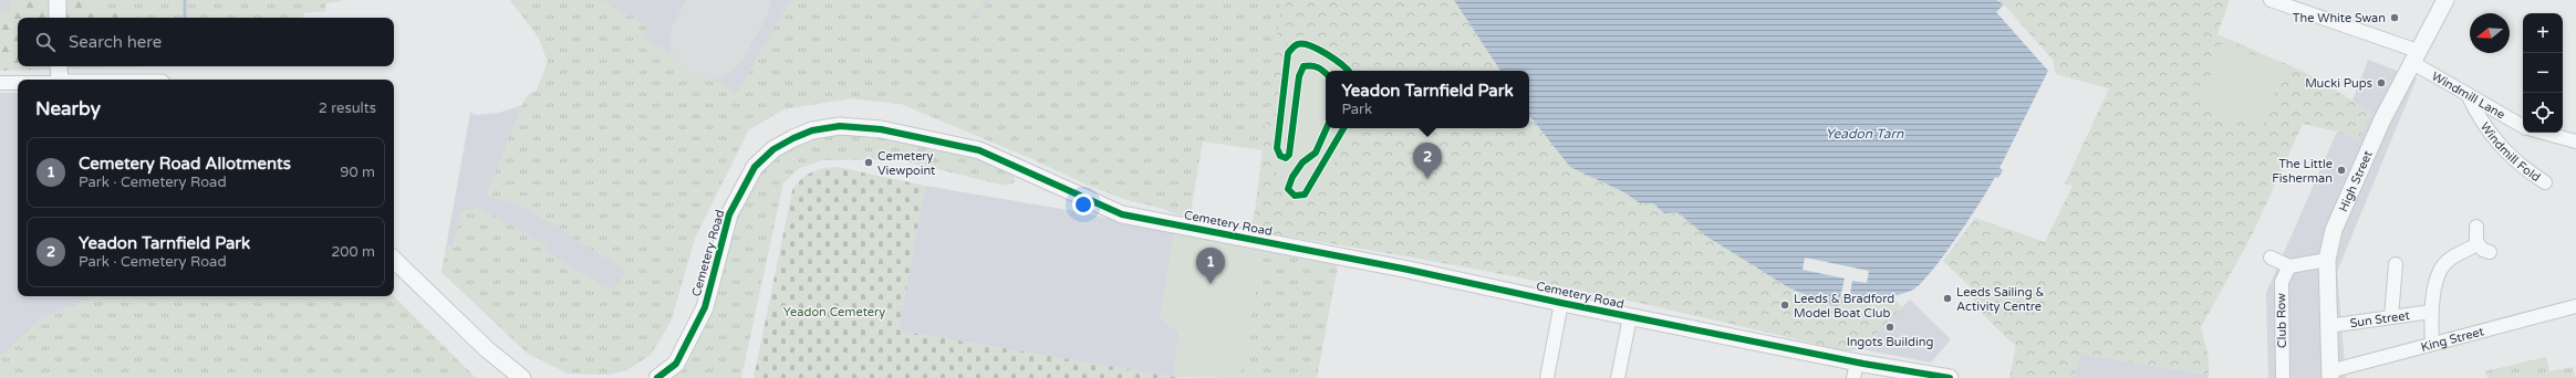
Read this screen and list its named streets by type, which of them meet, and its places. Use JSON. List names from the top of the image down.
{
  "streets": {
    "street": [
      "Windmill Lane",
      "Windmill Fold",
      "High Street",
      "Cemetery Road",
      "Sun Street",
      "Club Row",
      "King Street"
    ]
  },
  "crossings": [
    ["Windmill Lane", "Windmill Fold"],
    ["Windmill Lane", "High Street"],
    ["High Street", "Sun Street"],
    ["High Street", "King Street"]
  ],
  "water": ["Yeadon Tarn"],
  "parks": ["Yeadon Cemetery"],
  "places": [
    "The White Swan",
    "Mucki Pups",
    "Cemetery Viewpoint",
    "The Little Fisherman",
    "Leeds Sailing & Activity Centre",
    "Leeds & Bradford Model Boat Club",
    "Ingots Building"
  ],
  "north": "left",
  "page": {
    "map_buttons": ["+", "−"],
    "search": "Search here",
    "popup": ["Yeadon Tarnfield Park", "Park"],
    "heading": ["Nearby", "2 results"],
    "list": [
      {
        "mark": "1",
        "name": "Cemetery Road Allotments",
        "note": "Park · Cemetery Road",
        "value": "90 m"
      },
      {
        "mark": "2",
        "name": "Yeadon Tarnfield Park",
        "note": "Park · Cemetery Road",
        "value": "200 m"
      }
    ],
    "pins": ["2", "1"]
  }
}
